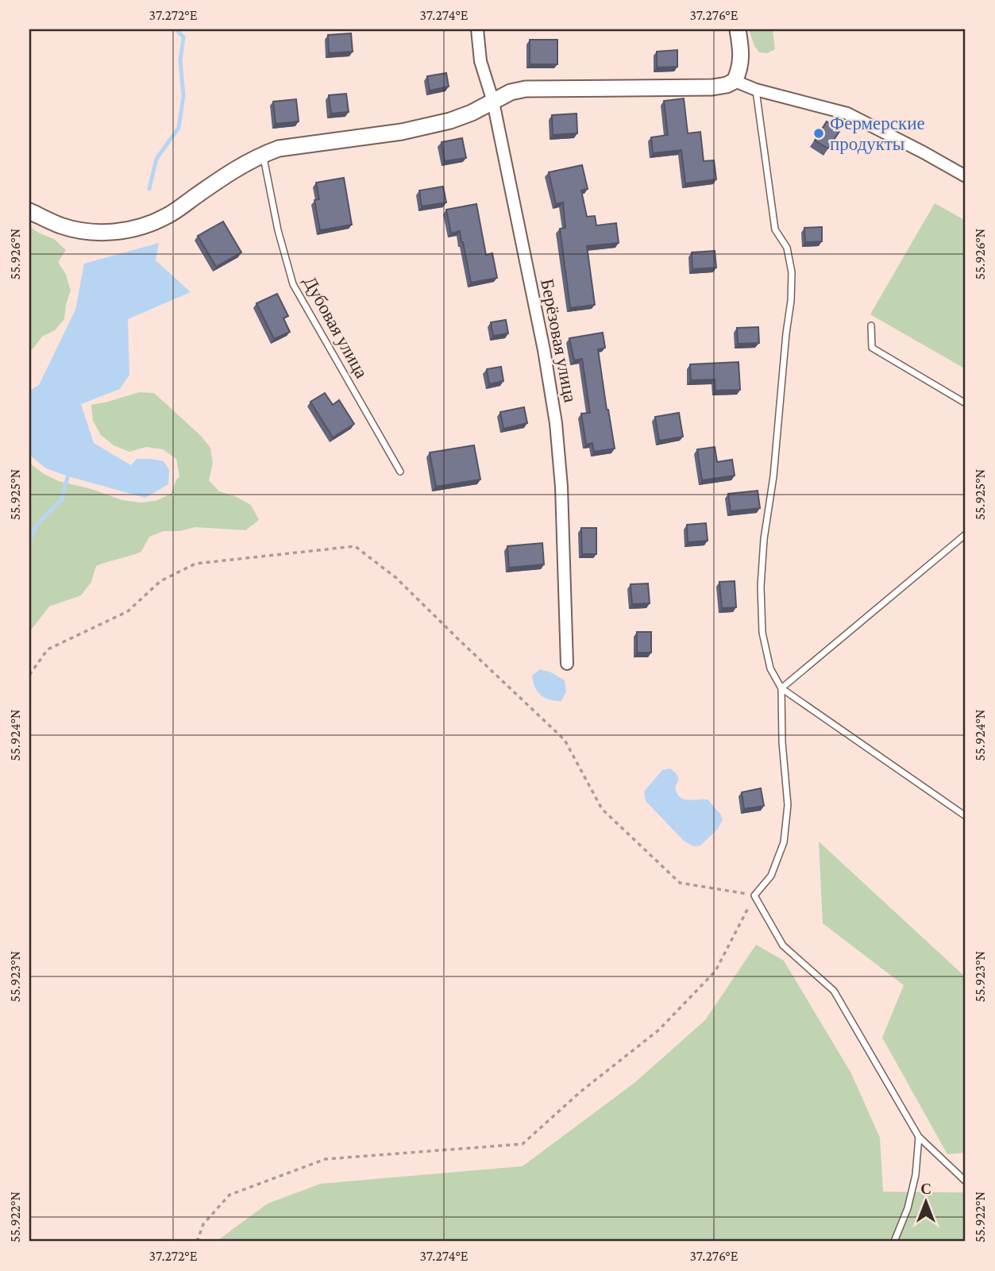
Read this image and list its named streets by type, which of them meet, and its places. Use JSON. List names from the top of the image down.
{
  "streets": {
    "street": ["Берёзовая улица"],
    "lane": ["Дубовая улица"]
  },
  "places": ["Фермерские продукты"],
  "north": "top",
  "coordinates": [
    "37.272°E",
    "37.274°E",
    "37.276°E",
    "55.926°N",
    "55.925°N",
    "55.924°N",
    "55.923°N",
    "55.922°N"
  ]
}
